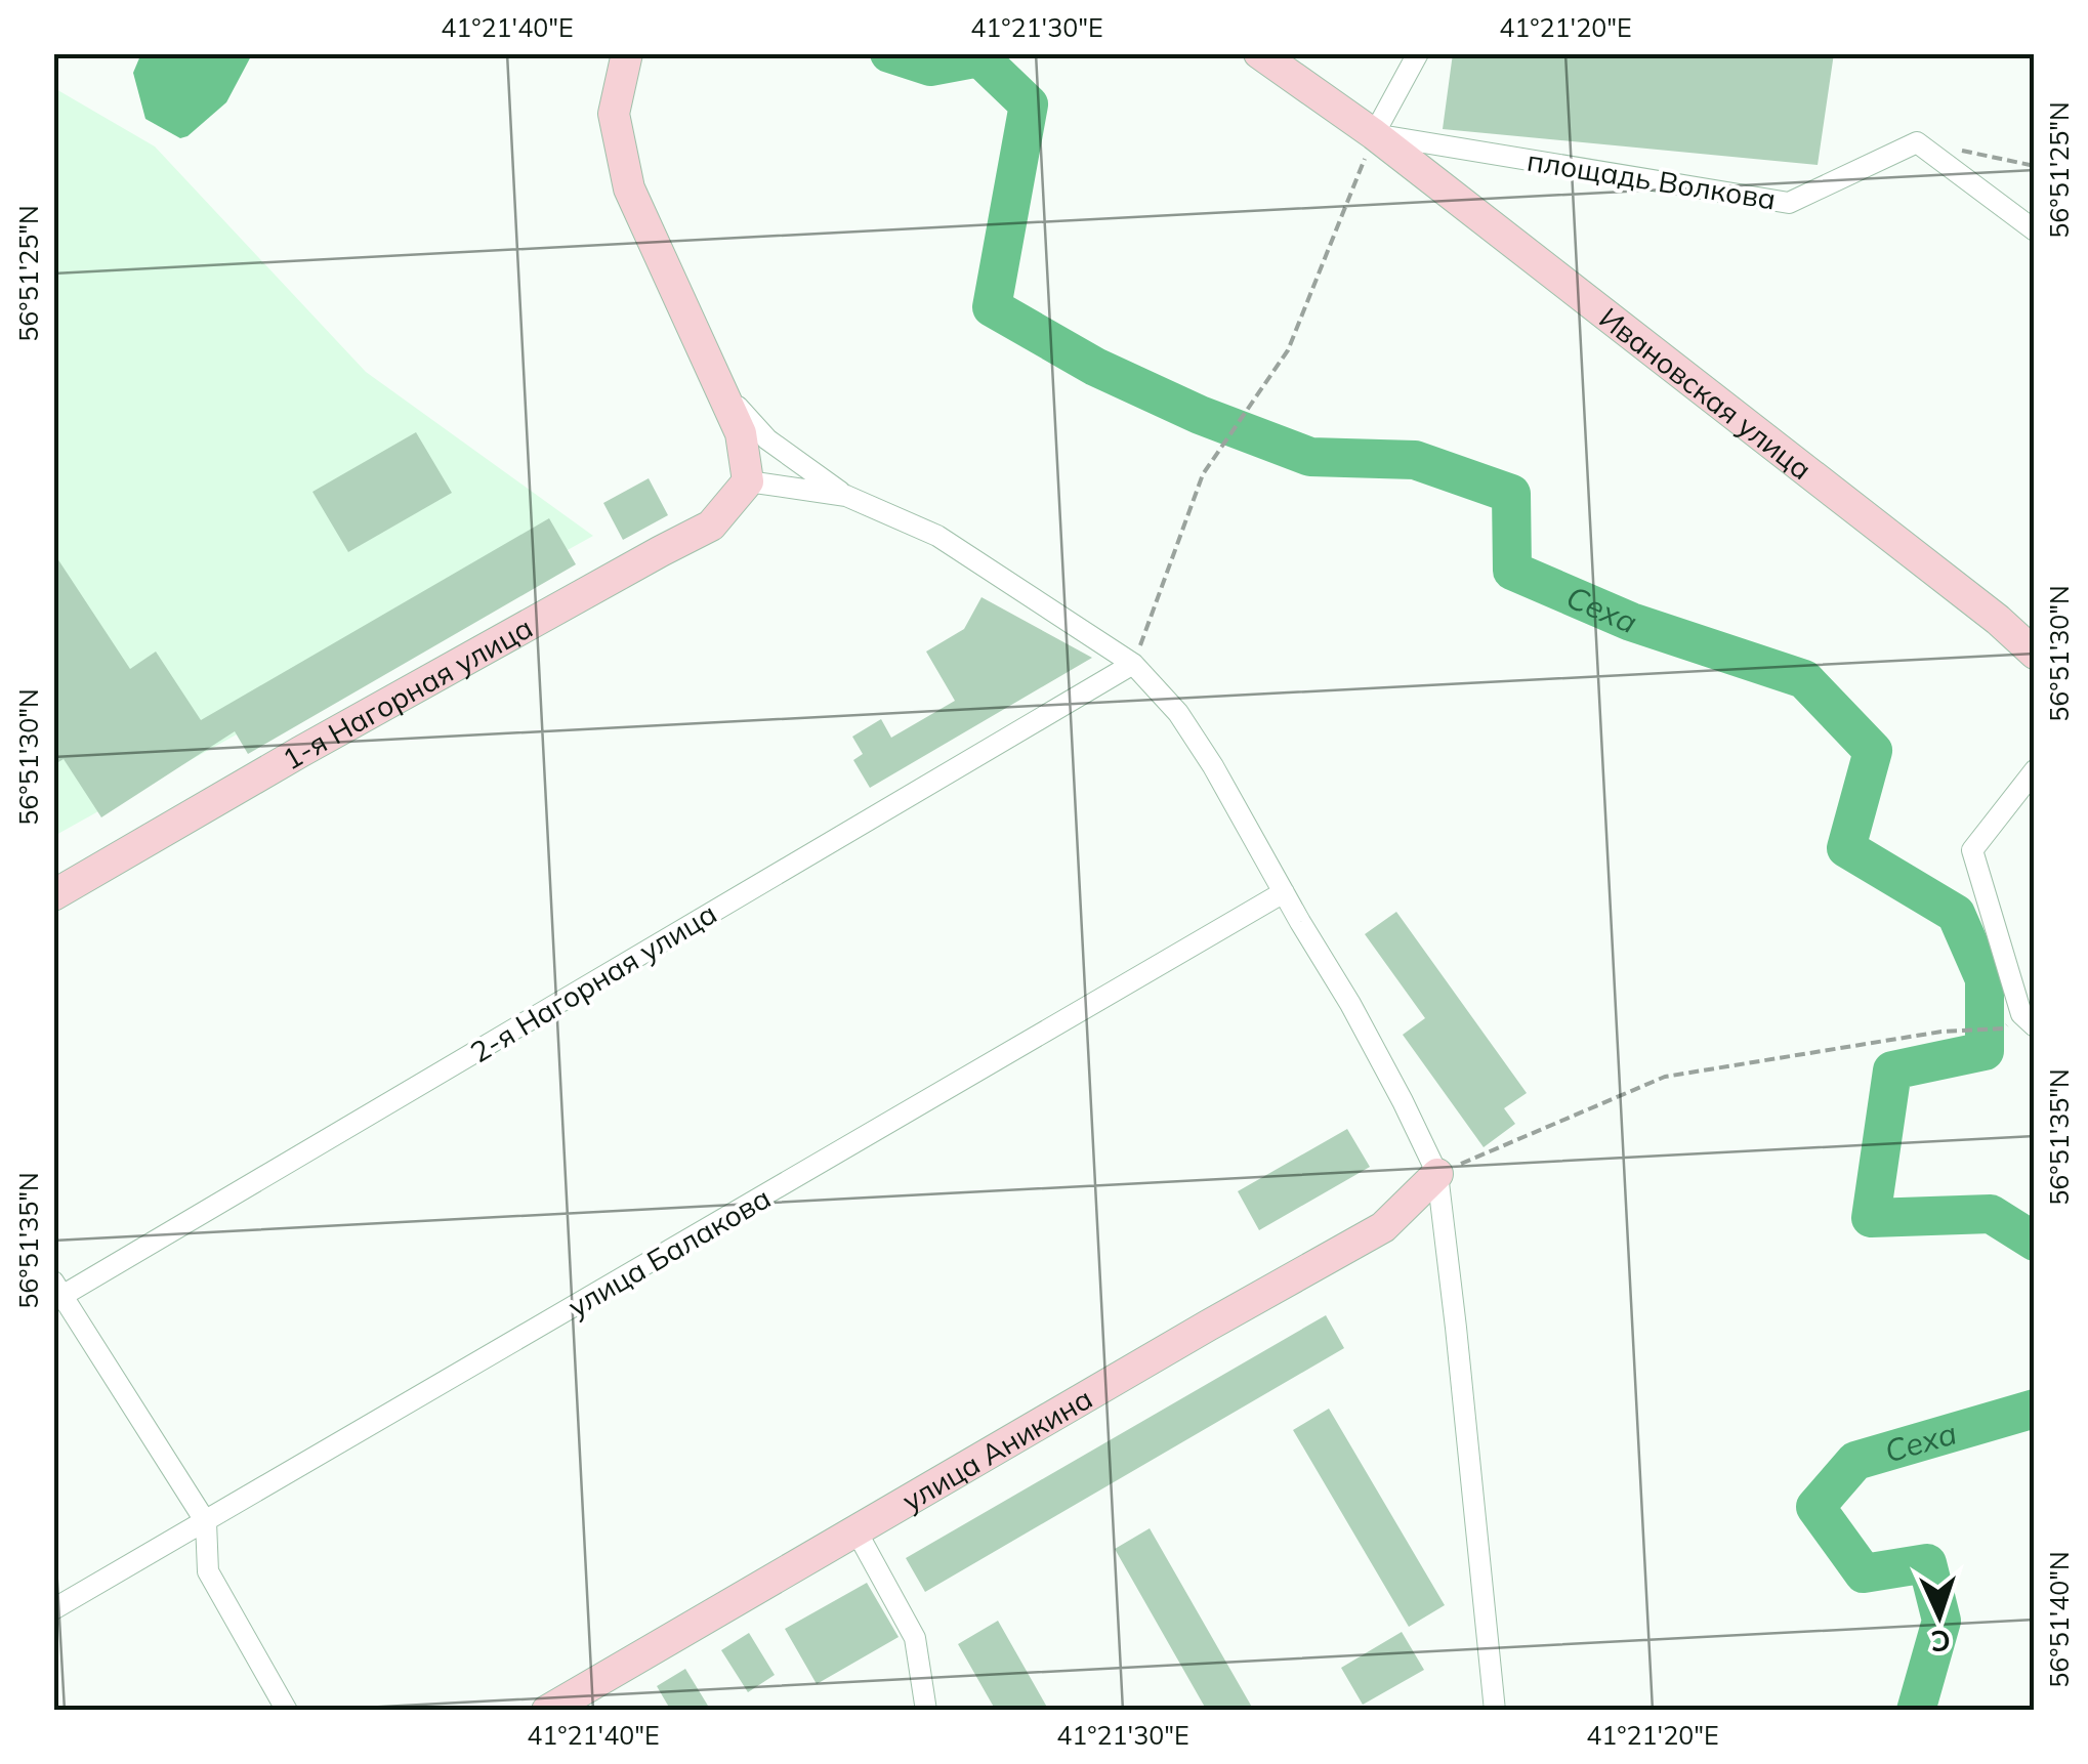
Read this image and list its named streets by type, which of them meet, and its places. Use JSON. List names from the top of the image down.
{
  "streets": {
    "street": [
      "площадь Волкова",
      "Ивановская улица",
      "1-я Нагорная улица",
      "2-я Нагорная улица",
      "улица Балакова",
      "улица Аникина"
    ]
  },
  "crossings": [
    ["площадь Волкова", "Ивановская улица"]
  ],
  "water": ["Сеха"],
  "north": "bottom",
  "coordinates": [
    "41°21'40\"E",
    "41°21'30\"E",
    "41°21'20\"E",
    "56°51'25\"N",
    "56°51'30\"N",
    "56°51'35\"N",
    "56°51'40\"N"
  ]
}
